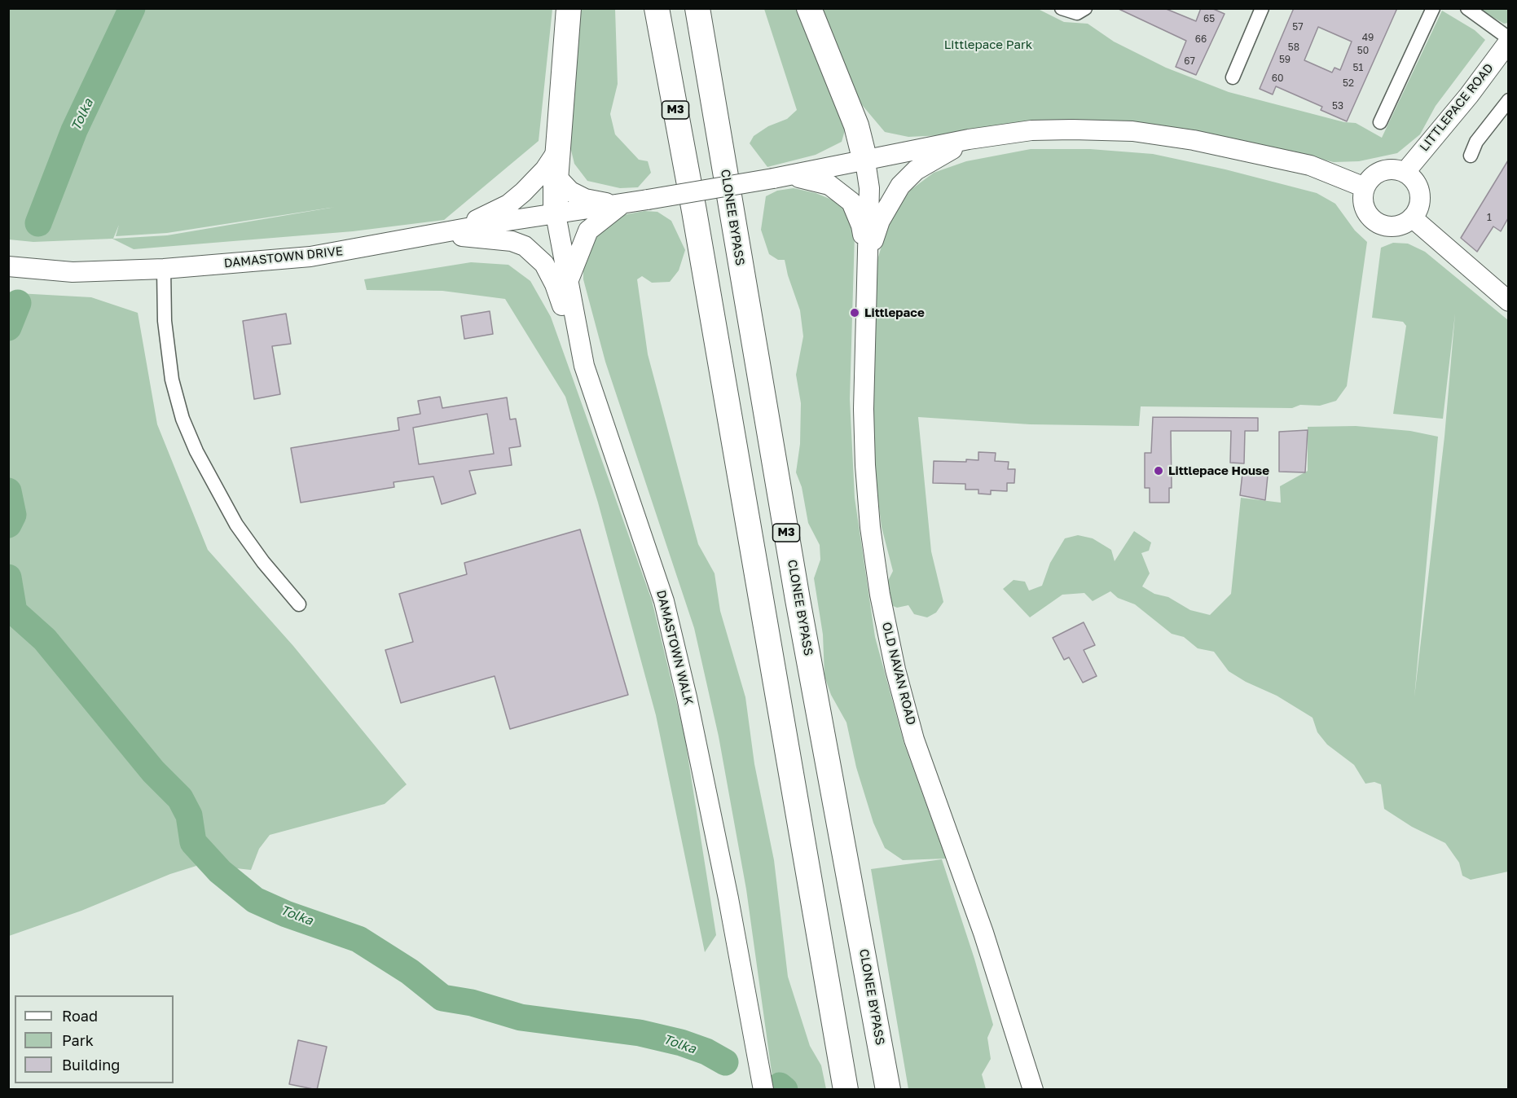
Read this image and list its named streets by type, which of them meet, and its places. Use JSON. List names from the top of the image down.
{
  "streets": {
    "highway": ["M3", "CLONEE BYPASS"],
    "main road": [
      "LITTLEPACE ROAD",
      "DAMASTOWN DRIVE",
      "DAMASTOWN WALK",
      "OLD NAVAN ROAD"
    ]
  },
  "crossings": [
    ["LITTLEPACE ROAD", "DAMASTOWN DRIVE"],
    ["DAMASTOWN DRIVE", "DAMASTOWN WALK"],
    ["DAMASTOWN DRIVE", "OLD NAVAN ROAD"]
  ],
  "water": ["Tolka"],
  "parks": ["Littlepace Park"],
  "places": ["Littlepace", "Littlepace House"],
  "house_numbers": [
    "65",
    "57",
    "49",
    "66",
    "58",
    "50",
    "59",
    "67",
    "51",
    "60",
    "52",
    "53",
    "1"
  ],
  "legend": ["Road", "Park", "Building"]
}
